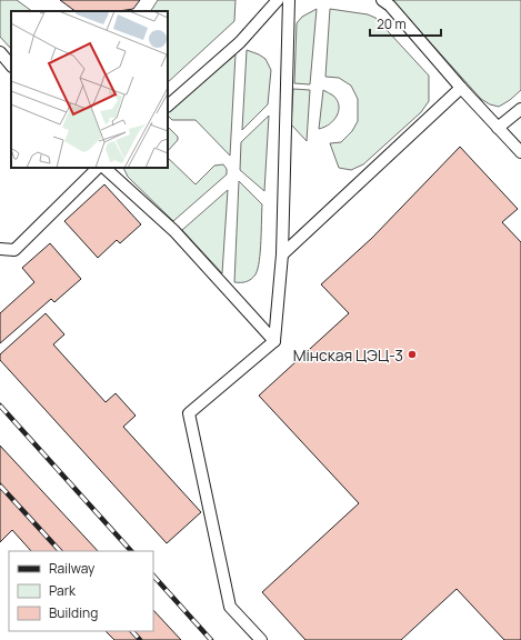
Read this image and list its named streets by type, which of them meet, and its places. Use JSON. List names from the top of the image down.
{
  "places": ["Мінская ЦЭЦ-3"],
  "legend": ["Railway", "Park", "Building"],
  "scale_bar": "20 m"
}
